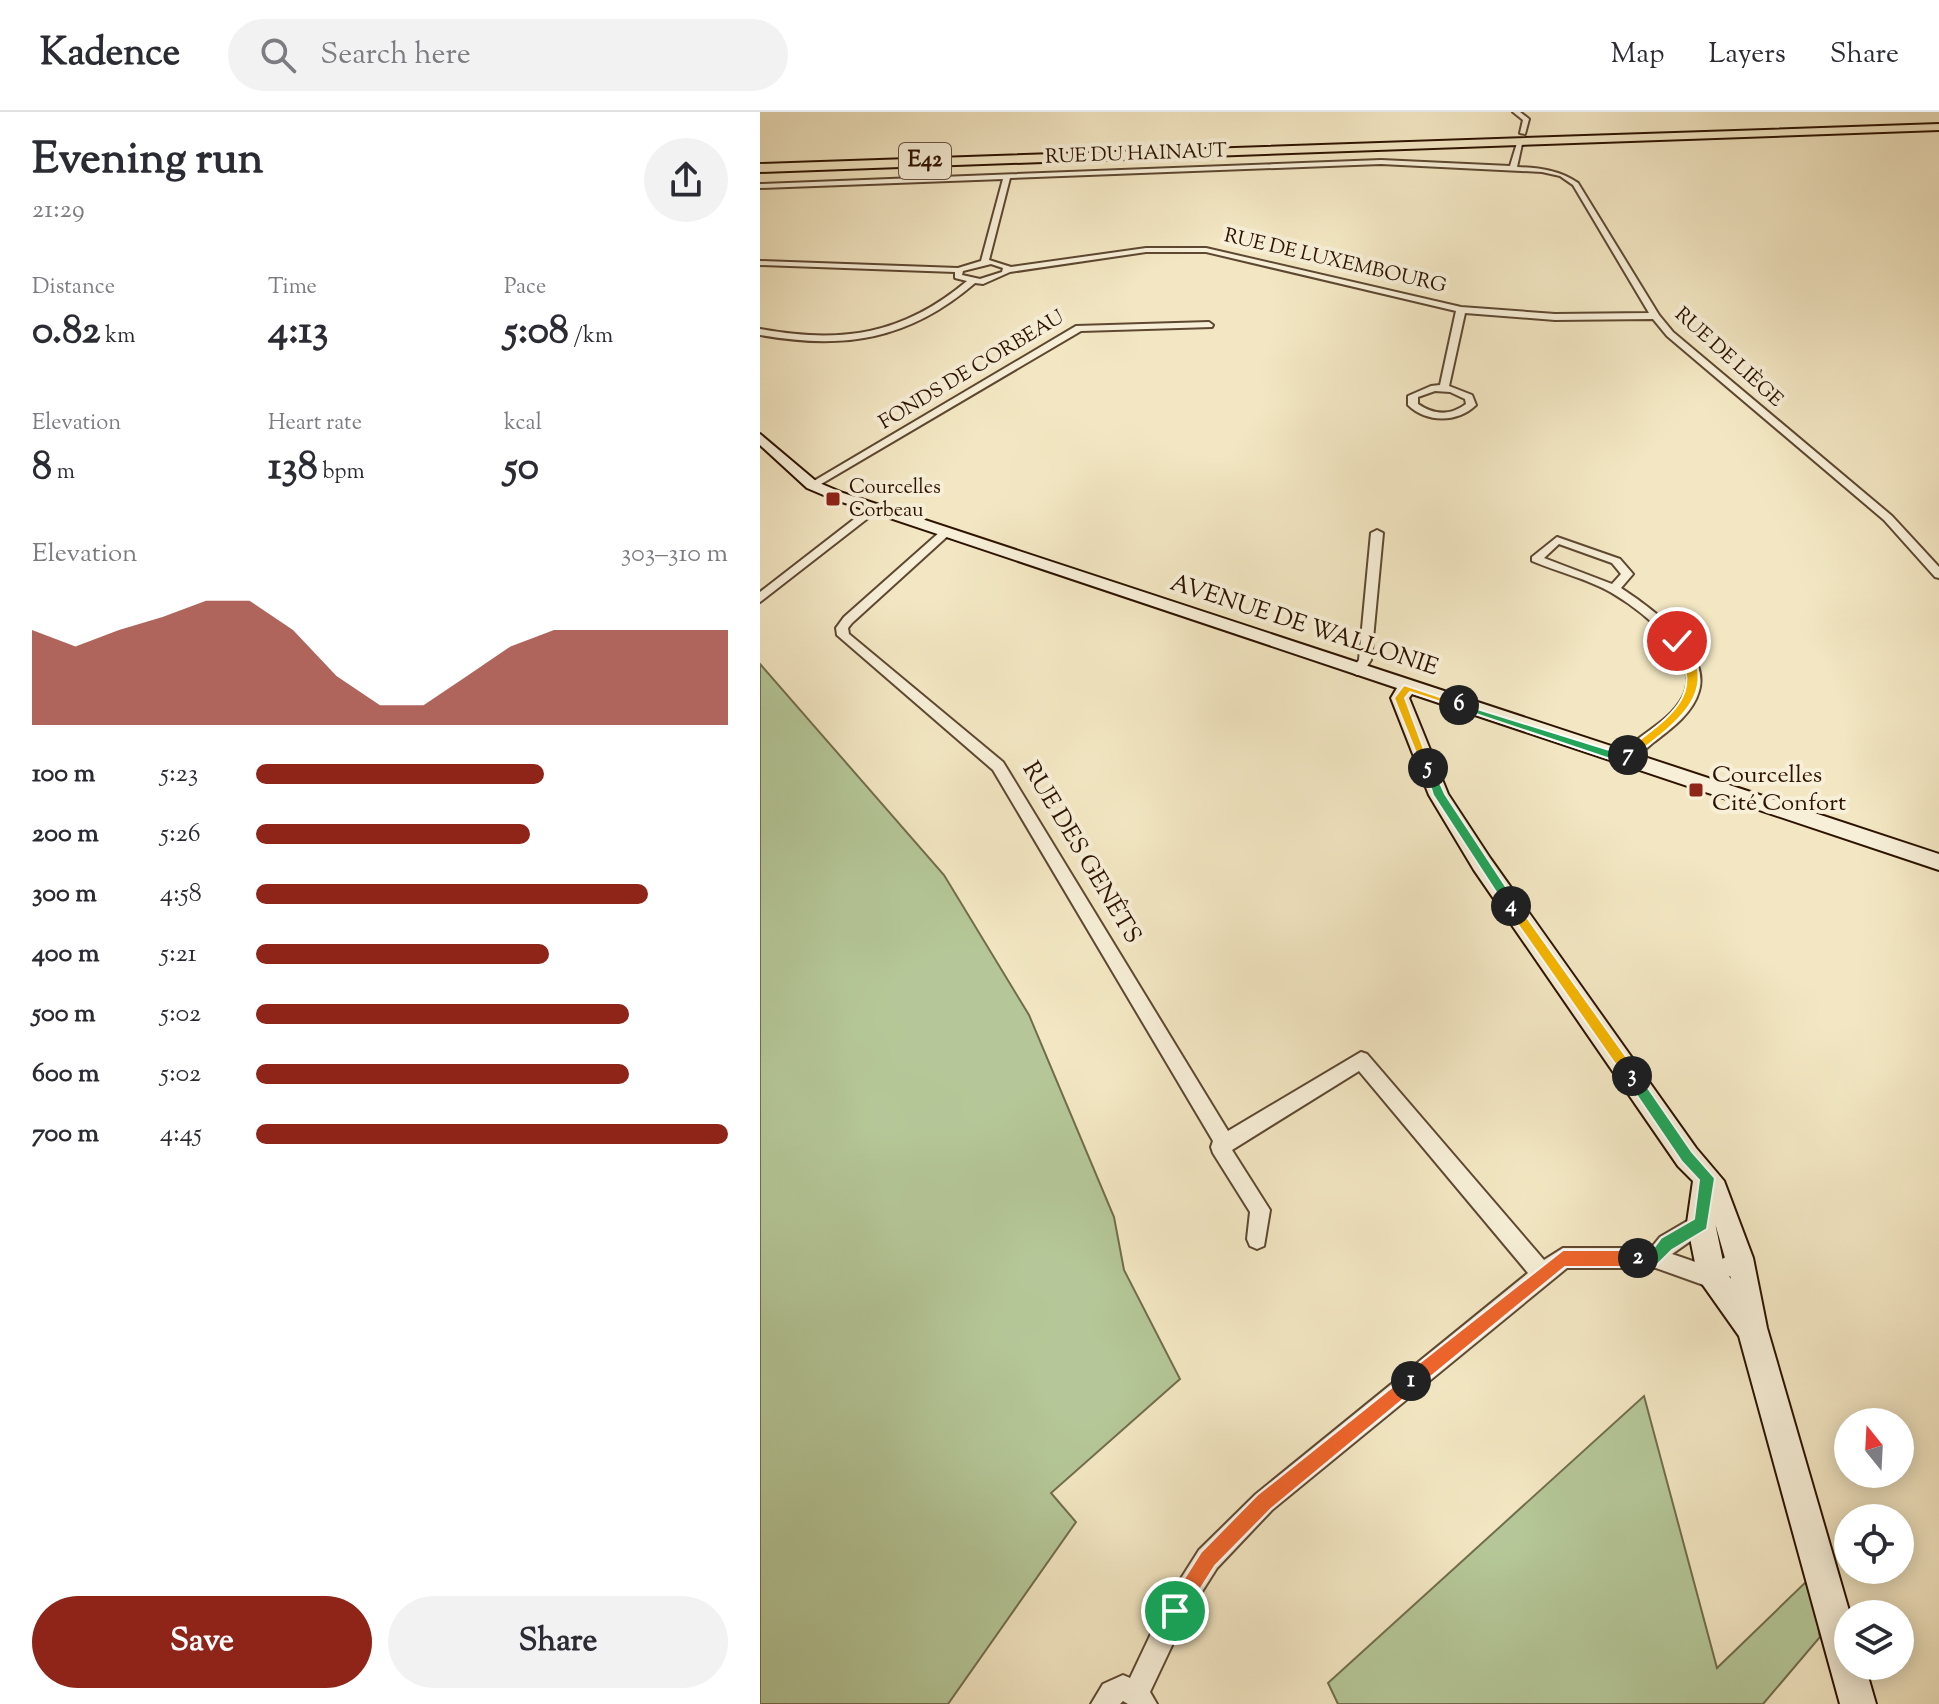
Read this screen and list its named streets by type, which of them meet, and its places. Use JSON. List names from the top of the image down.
{
  "streets": {
    "highway": ["E42"],
    "street": [
      "RUE DU HAINAUT",
      "RUE DE LUXEMBOURG",
      "RUE DE LIÈGE",
      "FONDS DE CORBEAU",
      "AVENUE DE WALLONIE",
      "RUE DES GENÊTS"
    ]
  },
  "crossings": [
    ["RUE DU HAINAUT", "RUE DE LIÈGE"],
    ["RUE DE LUXEMBOURG", "RUE DE LIÈGE"],
    ["FONDS DE CORBEAU", "AVENUE DE WALLONIE"],
    ["AVENUE DE WALLONIE", "RUE DES GENÊTS"]
  ],
  "places": {
    "transit": ["Courcelles Corbeau", "Courcelles Cité Confort"]
  },
  "north": "top",
  "page": {
    "header": "Kadence",
    "search": "Search here",
    "nav": ["Map", "Layers", "Share"],
    "heading": ["Evening run", "21:29"],
    "stats": [
      ["Distance", "0.82 km"],
      ["Time", "4:13"],
      ["Pace", "5:08 /km"],
      ["Elevation", "8 m"],
      ["Heart rate", "138 bpm"],
      ["kcal", "50"]
    ],
    "chart": ["Elevation", "303–310 m"],
    "pins": [
      "6",
      "7",
      "5",
      "4",
      "3",
      "2",
      "1"
    ],
    "list": [
      {
        "name": "100 m",
        "note": "5:23"
      },
      {
        "name": "200 m",
        "note": "5:26"
      },
      {
        "name": "300 m",
        "note": "4:58"
      },
      {
        "name": "400 m",
        "note": "5:21"
      },
      {
        "name": "500 m",
        "note": "5:02"
      },
      {
        "name": "600 m",
        "note": "5:02"
      },
      {
        "name": "700 m",
        "note": "4:45"
      }
    ],
    "buttons": ["Save", "Share"]
  }
}
